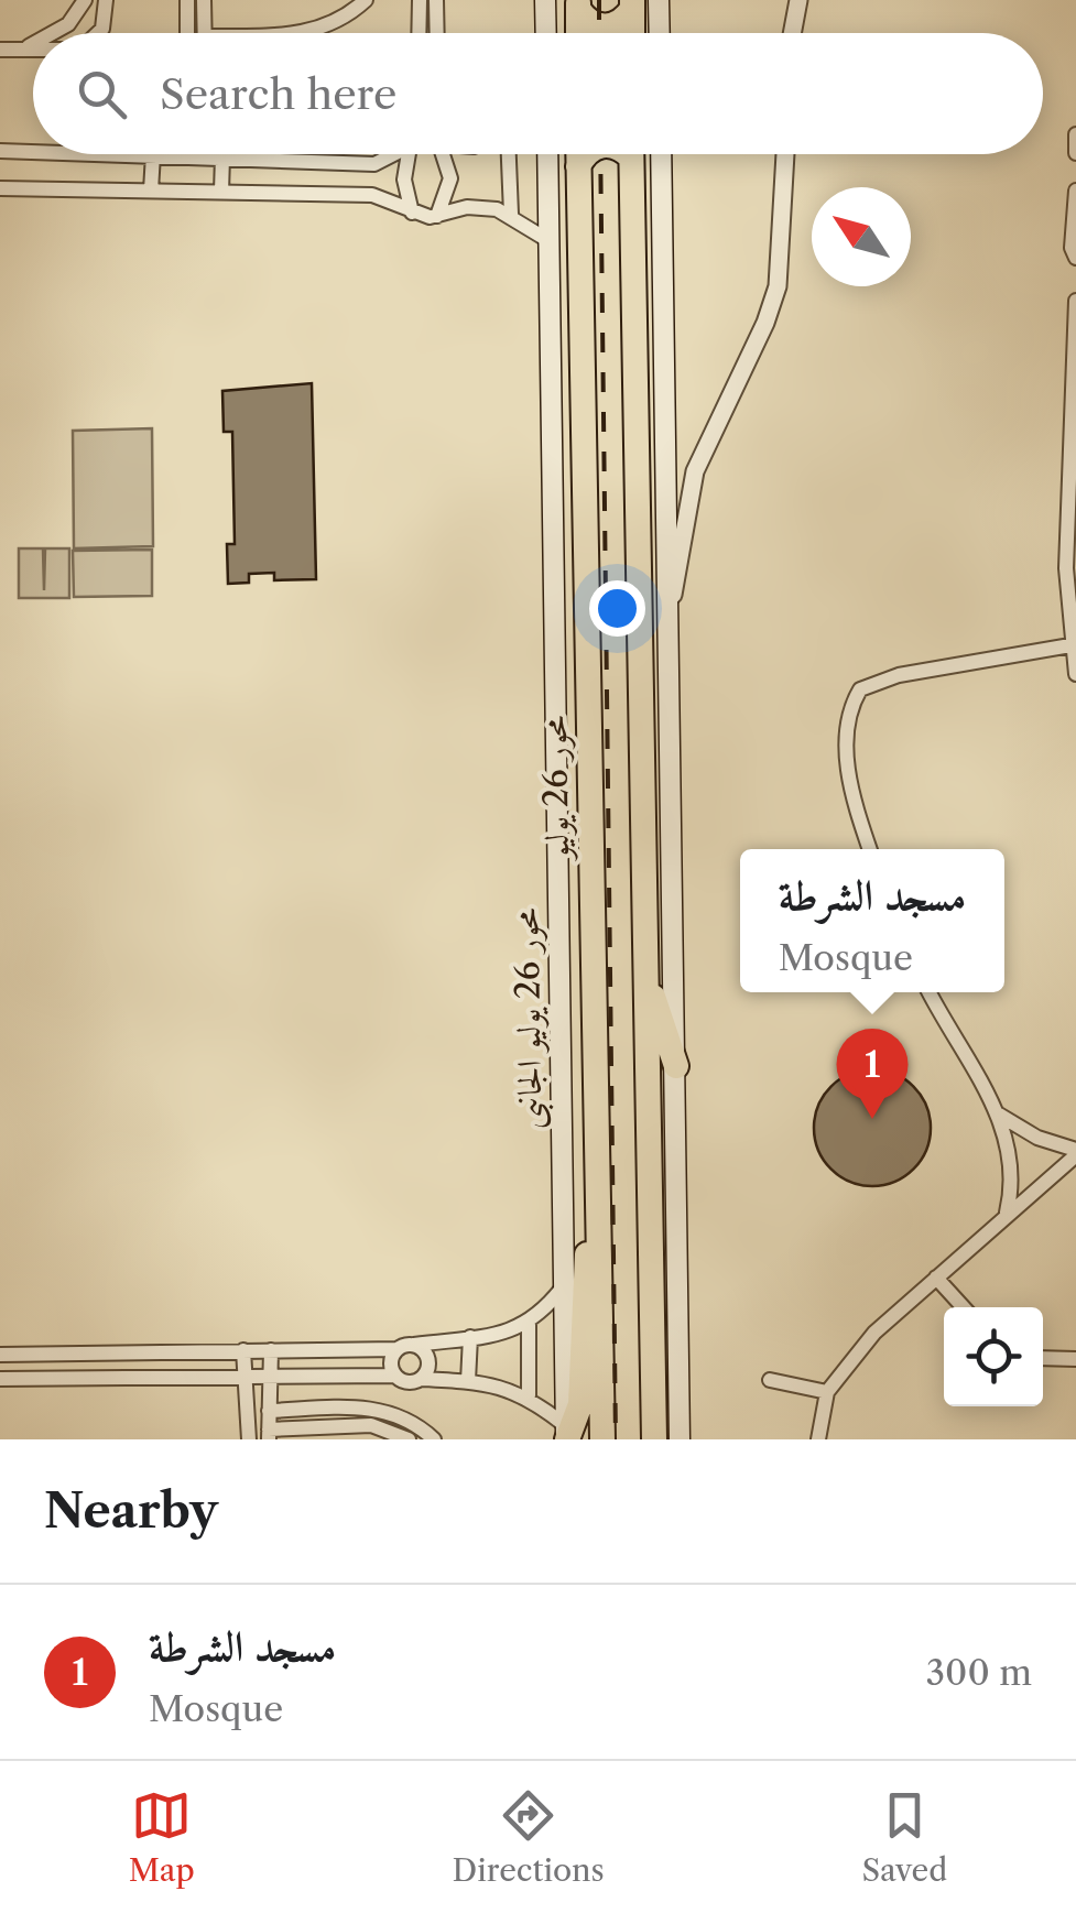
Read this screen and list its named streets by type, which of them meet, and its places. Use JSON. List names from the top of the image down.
{
  "streets": {
    "highway": ["محور 26 يوليو"],
    "main road": ["محور 26 يوليو الجانبى"]
  },
  "north": "top left",
  "page": {
    "search": "Search here",
    "popup": ["مسجد الشرطة", "Mosque"],
    "pins": "1",
    "heading": "Nearby",
    "list": [
      {
        "mark": "1",
        "name": "مسجد الشرطة",
        "note": "Mosque",
        "value": "300 m"
      }
    ],
    "nav": ["Map", "Directions", "Saved"]
  }
}
